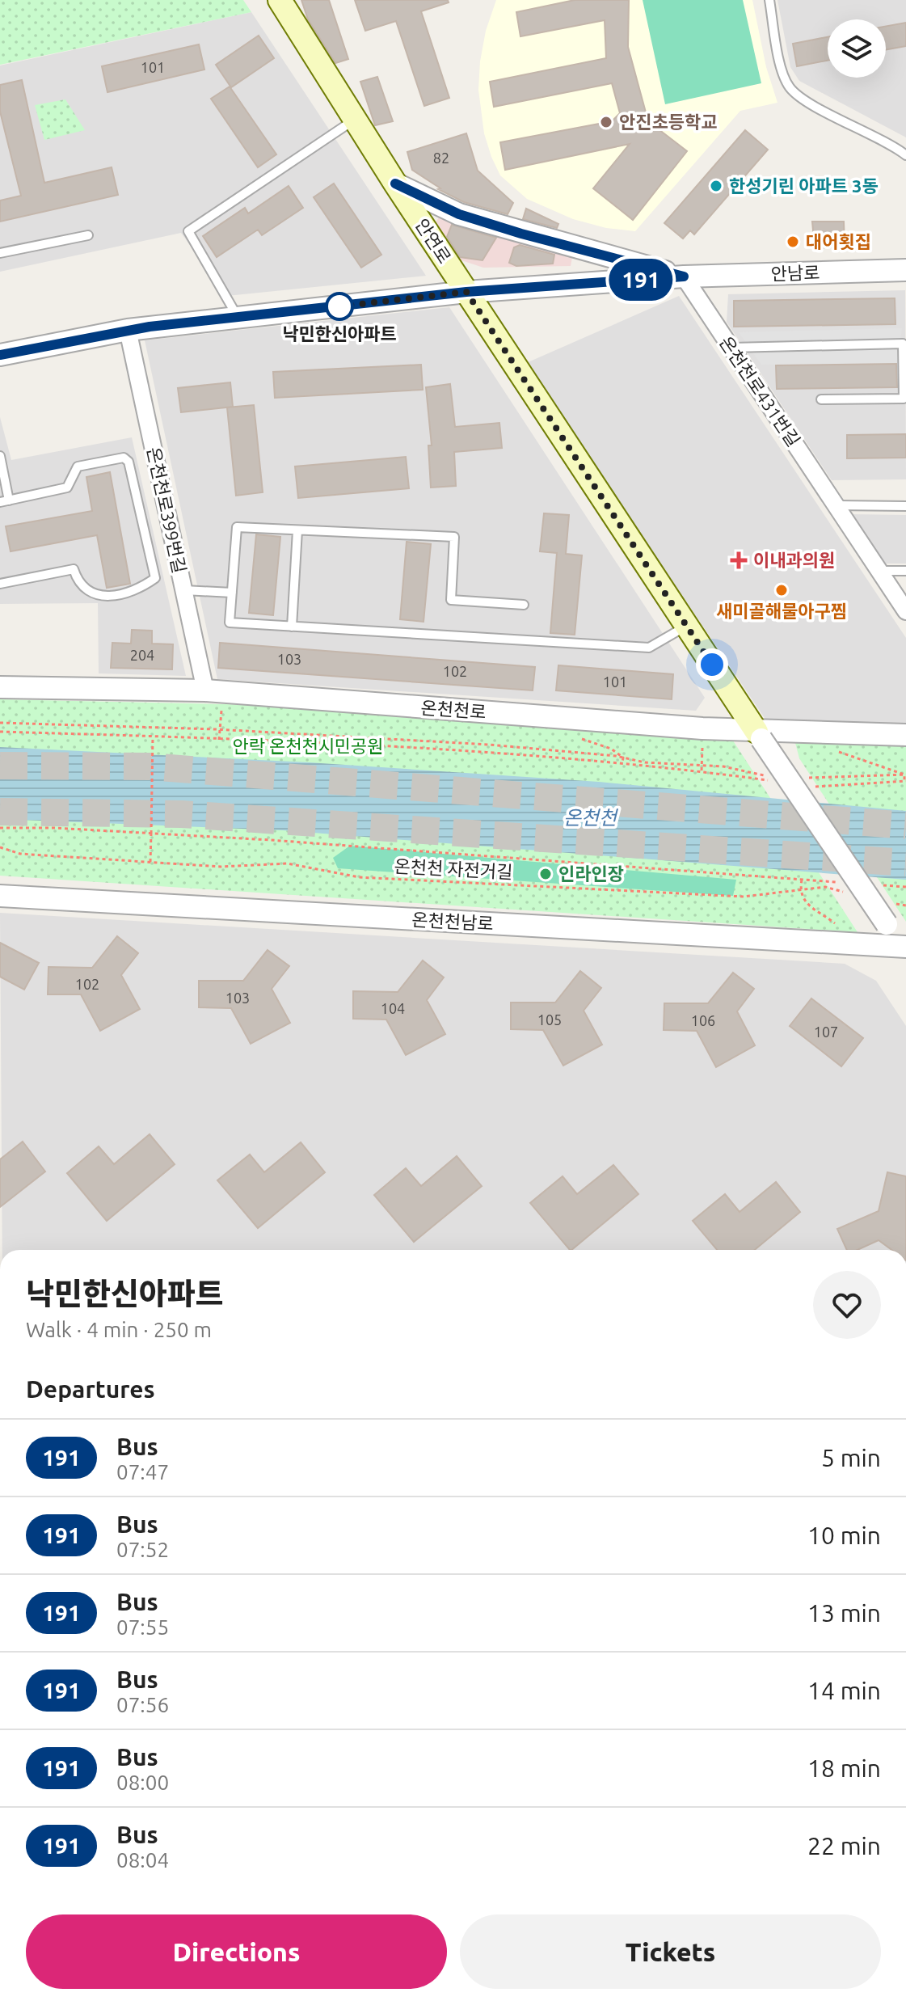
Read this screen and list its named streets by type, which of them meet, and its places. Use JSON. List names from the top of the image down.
{
  "streets": {
    "main road": ["안연로"],
    "street": [
      "안남로",
      "온천천로431번길",
      "온천천로399번길",
      "온천천로",
      "온천천남로"
    ],
    "path": ["온천천 자전거길"]
  },
  "crossings": [
    ["안연로", "안남로"],
    ["안연로", "온천천로"],
    ["안남로", "온천천로431번길"],
    ["안남로", "온천천로399번길"],
    ["온천천로399번길", "온천천로"]
  ],
  "water": ["온천천"],
  "parks": ["안락 온천천시민공원"],
  "places": {
    "other": [
      "안진초등학교",
      "한성기린 아파트 3동",
      "대어횟집",
      "낙민한신아파트",
      "새미골해물아구찜",
      "인라인장"
    ],
    "health": ["이내과의원"]
  },
  "lines": ["bus line 191"],
  "house_numbers": [
    "101",
    "82",
    "204",
    "103",
    "102",
    "101",
    "102",
    "103",
    "104",
    "105",
    "106",
    "107"
  ],
  "page": {
    "on_map": "191",
    "heading": [
      ["낙민한신아파트", "Walk · 4 min · 250 m"],
      "Departures"
    ],
    "list": [
      {
        "mark": "191",
        "name": "Bus",
        "note": "07:47",
        "value": "5 min"
      },
      {
        "mark": "191",
        "name": "Bus",
        "note": "07:52",
        "value": "10 min"
      },
      {
        "mark": "191",
        "name": "Bus",
        "note": "07:55",
        "value": "13 min"
      },
      {
        "mark": "191",
        "name": "Bus",
        "note": "07:56",
        "value": "14 min"
      },
      {
        "mark": "191",
        "name": "Bus",
        "note": "08:00",
        "value": "18 min"
      },
      {
        "mark": "191",
        "name": "Bus",
        "note": "08:04",
        "value": "22 min"
      }
    ],
    "buttons": ["Directions", "Tickets"]
  }
}
